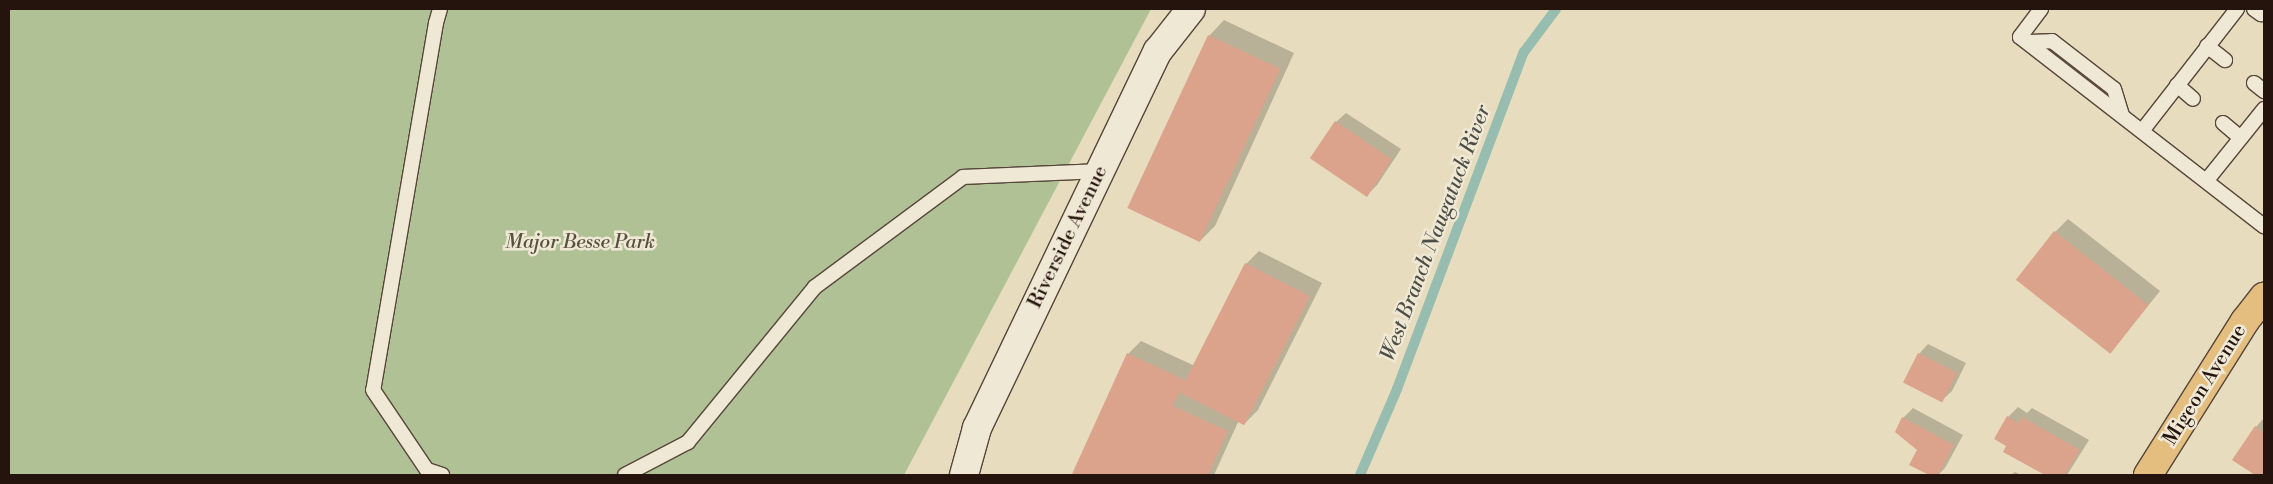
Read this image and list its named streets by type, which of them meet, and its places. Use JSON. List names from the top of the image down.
{
  "streets": {
    "main road": ["Migeon Avenue"],
    "street": ["Riverside Avenue"]
  },
  "water": ["West Branch Naugatuck River"],
  "parks": ["Major Besse Park"]
}
